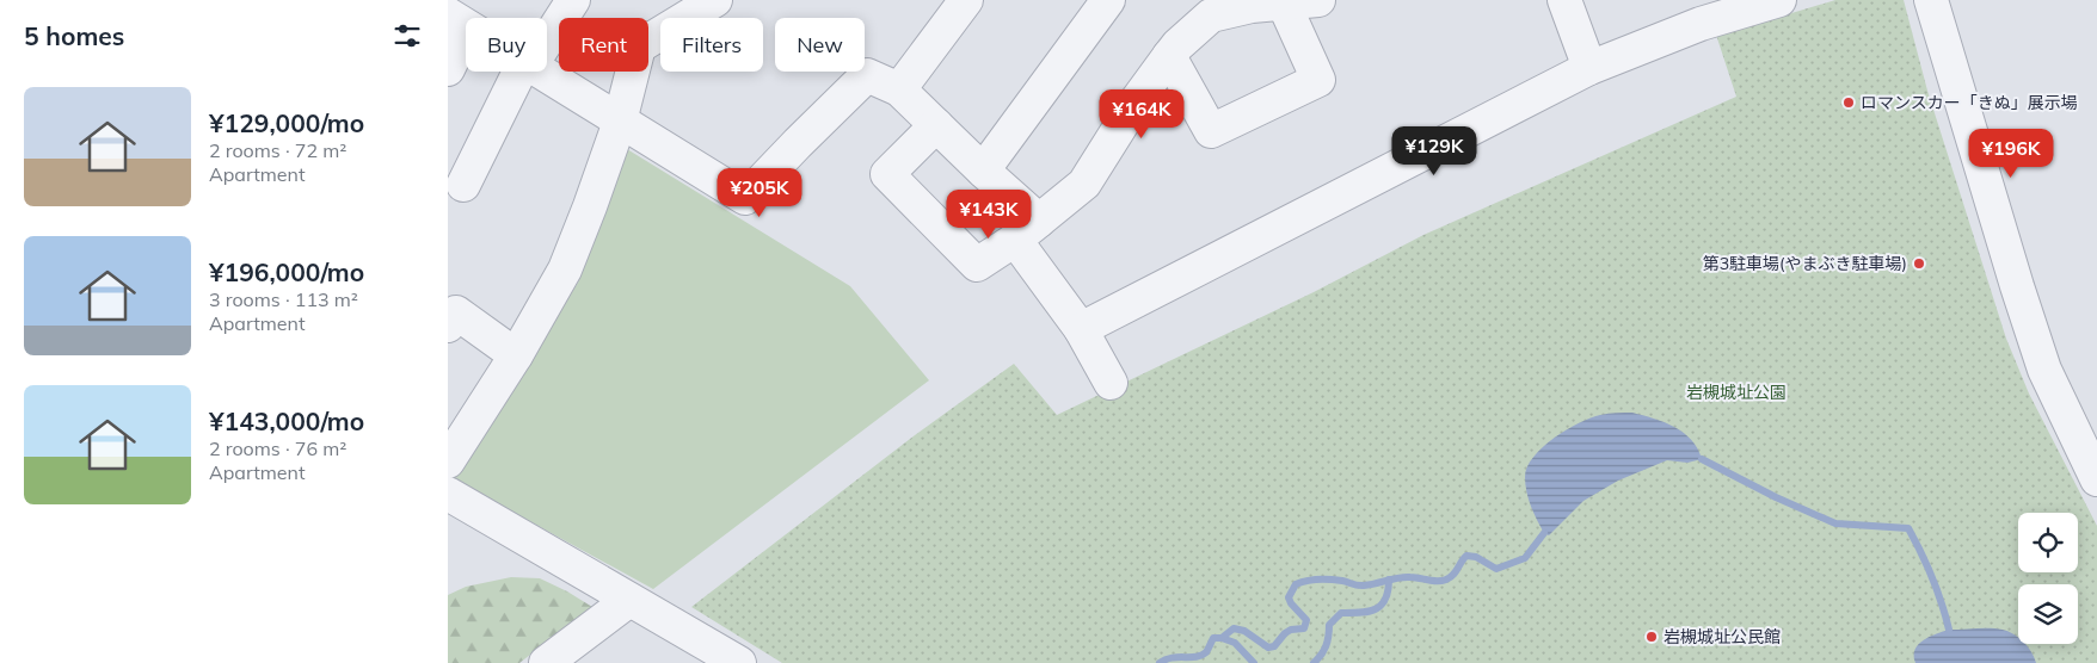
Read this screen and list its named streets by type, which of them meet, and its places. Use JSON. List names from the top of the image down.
{
  "parks": ["岩槻城址公園"],
  "places": ["ロマンスカー「きぬ」展示場", "第3駐車場(やまぶき駐車場)", "岩槻城址公民館"],
  "page": {
    "heading": "5 homes",
    "chip": [
      "Buy",
      "Rent",
      "Filters",
      "New"
    ],
    "list": [
      {
        "name": "¥129,000/mo",
        "note": "2 rooms · 72 m² · Apartment"
      },
      {
        "name": "¥196,000/mo",
        "note": "3 rooms · 113 m² · Apartment"
      },
      {
        "name": "¥143,000/mo",
        "note": "2 rooms · 76 m² · Apartment"
      }
    ],
    "price": [
      "¥164K",
      "¥129K",
      "¥196K",
      "¥205K",
      "¥143K"
    ]
  }
}
